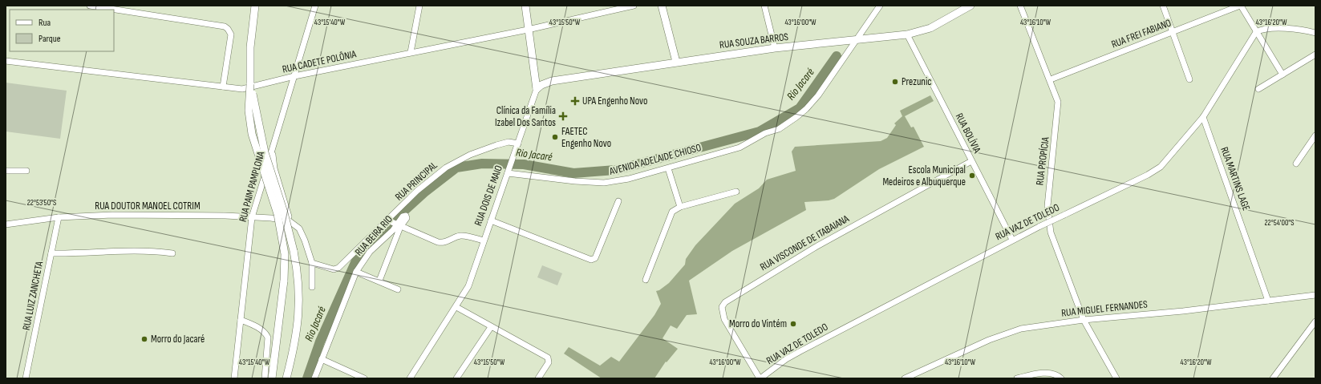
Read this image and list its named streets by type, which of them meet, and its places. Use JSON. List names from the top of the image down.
{
  "streets": {
    "main road": ["RUA SOUZA BARROS", "RUA DOIS DE MAIO"],
    "street": [
      "RUA FREI FABIANO",
      "RUA CADETE POLÔNIA",
      "RUA BOLÍVIA",
      "AVENIDA ADELAIDE CHIOSO",
      "RUA PROPÍCIA",
      "RUA MARTINS LAGE",
      "RUA PRINCIPAL",
      "RUA PAIM PAMPLONA",
      "RUA DOUTOR MANOEL COTRIM",
      "RUA VAZ DE TOLEDO",
      "RUA BEIRA RIO",
      "RUA VISCONDE DE ITABAIANA",
      "RUA LUIZ ZANCHETA",
      "RUA MIGUEL FERNANDES"
    ]
  },
  "crossings": [
    ["RUA FREI FABIANO", "RUA PROPÍCIA"],
    ["RUA SOUZA BARROS", "RUA BOLÍVIA"],
    ["RUA SOUZA BARROS", "AVENIDA ADELAIDE CHIOSO"],
    ["RUA SOUZA BARROS", "RUA DOIS DE MAIO"],
    ["RUA CADETE POLÔNIA", "RUA PAIM PAMPLONA"],
    ["RUA CADETE POLÔNIA", "RUA DOIS DE MAIO"],
    ["RUA BOLÍVIA", "RUA VAZ DE TOLEDO"],
    ["RUA BOLÍVIA", "RUA VISCONDE DE ITABAIANA"],
    ["AVENIDA ADELAIDE CHIOSO", "RUA DOIS DE MAIO"],
    ["RUA PROPÍCIA", "RUA MIGUEL FERNANDES"],
    ["RUA MARTINS LAGE", "RUA VAZ DE TOLEDO"],
    ["RUA MARTINS LAGE", "RUA MIGUEL FERNANDES"],
    ["RUA PRINCIPAL", "RUA DOIS DE MAIO"],
    ["RUA PAIM PAMPLONA", "RUA DOUTOR MANOEL COTRIM"],
    ["RUA DOUTOR MANOEL COTRIM", "RUA LUIZ ZANCHETA"],
    ["RUA VAZ DE TOLEDO", "RUA VISCONDE DE ITABAIANA"]
  ],
  "water": ["Rio Jacaré"],
  "places": {
    "other": [
      "Prezunic",
      "FAETEC Engenho Novo",
      "Escola Municipal Medeiros e Albuquerque",
      "Morro do Vintém",
      "Morro do Jacaré"
    ],
    "health": ["UPA Engenho Novo", "Clínica da Família Izabel Dos Santos"]
  },
  "legend": ["Rua", "Parque"],
  "coordinates": [
    "43°15'40\"W",
    "43°15'50\"W",
    "43°16'00\"W",
    "43°16'10\"W",
    "43°16'20\"W",
    "22°53'50\"S",
    "22°54'00\"S"
  ]
}
